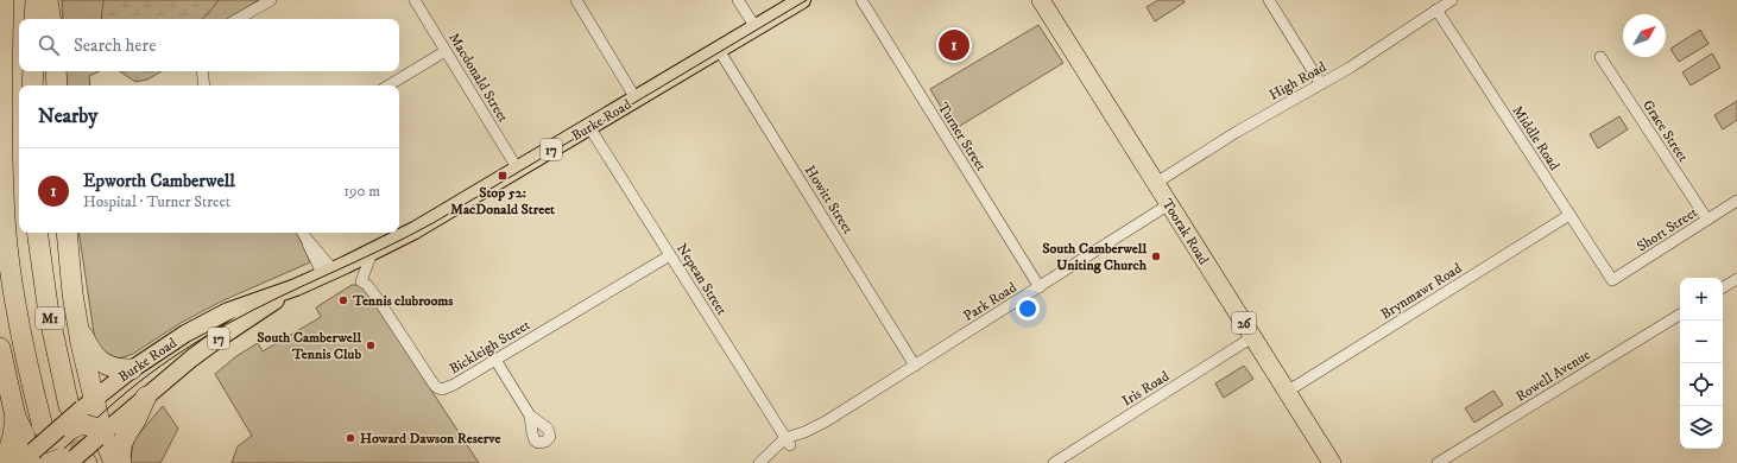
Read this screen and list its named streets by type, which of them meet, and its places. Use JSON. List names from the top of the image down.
{
  "streets": {
    "highway": ["Toorak Road", "M1", "26"],
    "main road": ["Burke Road", "17"],
    "street": [
      "Macdonald Street",
      "High Road",
      "Grace Street",
      "Turner Street",
      "Middle Road",
      "Howitt Street",
      "Short Street",
      "Nepean Street",
      "Brynmawr Road",
      "Park Road",
      "Bickleigh Street",
      "Rowell Avenue",
      "Iris Road"
    ]
  },
  "crossings": [
    ["Macdonald Street", "Burke Road"],
    ["High Road", "Middle Road"],
    ["High Road", "Toorak Road"],
    ["Burke Road", "Howitt Street"],
    ["Burke Road", "Nepean Street"],
    ["Burke Road", "M1"],
    ["Burke Road", "Bickleigh Street"],
    ["Grace Street", "Short Street"],
    ["Turner Street", "Park Road"],
    ["Middle Road", "Short Street"],
    ["Middle Road", "Brynmawr Road"],
    ["Howitt Street", "Park Road"],
    ["Toorak Road", "Brynmawr Road"],
    ["Toorak Road", "Park Road"],
    ["Toorak Road", "Iris Road"],
    ["Nepean Street", "Park Road"],
    ["Nepean Street", "Bickleigh Street"]
  ],
  "places": {
    "transit": ["Stop 52: MacDonald Street"],
    "other": [
      "South Camberwell Uniting Church",
      "Tennis clubrooms",
      "South Camberwell Tennis Club",
      "Howard Dawson Reserve"
    ]
  },
  "north": "top right",
  "page": {
    "search": "Search here",
    "pins": "1",
    "heading": "Nearby",
    "list": [
      {
        "mark": "1",
        "name": "Epworth Camberwell",
        "note": "Hospital · Turner Street",
        "value": "190 m"
      }
    ],
    "map_buttons": ["+", "−"]
  }
}
